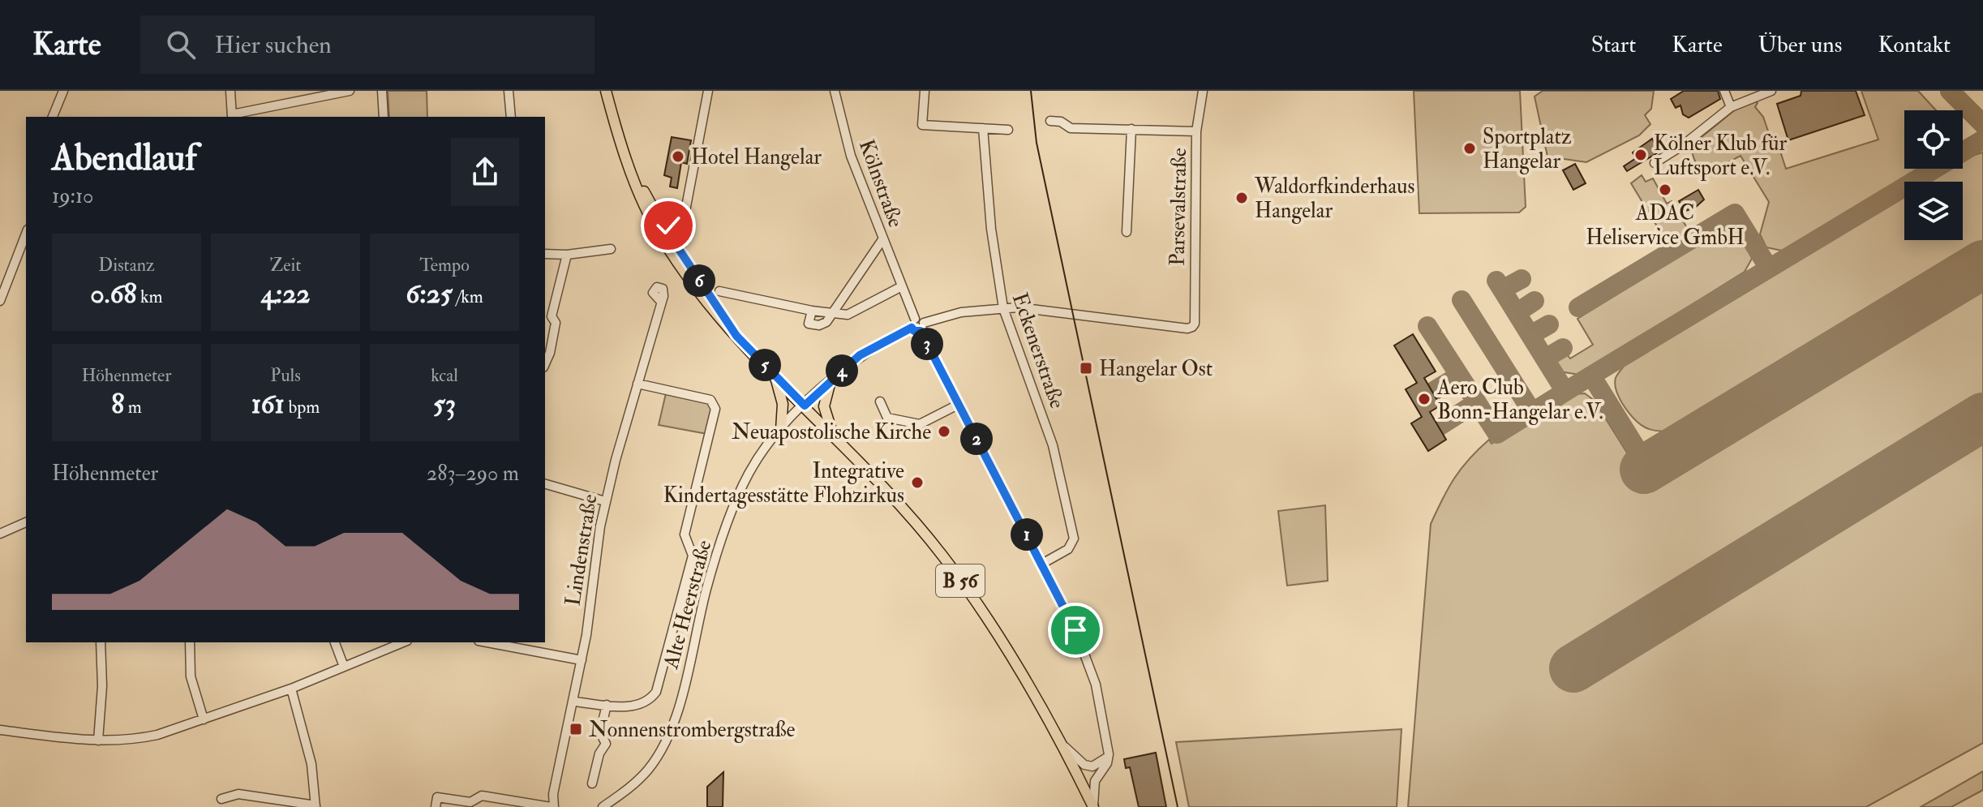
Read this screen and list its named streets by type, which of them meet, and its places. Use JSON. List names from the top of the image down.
{
  "streets": {
    "main road": ["B 56"],
    "street": [
      "Kölnstraße",
      "Parsevalstraße",
      "Eckenerstraße",
      "Lindenstraße",
      "Alte Heerstraße"
    ]
  },
  "crossings": [
    ["Parsevalstraße", "Eckenerstraße"],
    ["B 56", "Alte Heerstraße"]
  ],
  "places": {
    "other": [
      "Sportplatz Hangelar",
      "Kölner Klub für Luftsport e.V.",
      "Hotel Hangelar",
      "ADAC Heliservice GmbH",
      "Waldorfkinderhaus Hangelar",
      "Aero Club Bonn-Hangelar e.V.",
      "Neuapostolische Kirche",
      "Integrative Kindertagesstätte Flohzirkus"
    ],
    "transit": ["Hangelar Ost", "Nonnenstrombergstraße"]
  },
  "page": {
    "header": "Karte",
    "search": "Hier suchen",
    "nav": [
      "Start",
      "Karte",
      "Über uns",
      "Kontakt"
    ],
    "heading": ["Abendlauf", "19:10"],
    "stats": [
      ["Distanz", "0.68 km"],
      ["Zeit", "4:22"],
      ["Tempo", "6:25 /km"],
      ["Höhenmeter", "8 m"],
      ["Puls", "161 bpm"],
      ["kcal", "53"]
    ],
    "pins": [
      "6",
      "3",
      "5",
      "4",
      "2",
      "1"
    ],
    "chart": ["Höhenmeter", "283–290 m"]
  }
}
